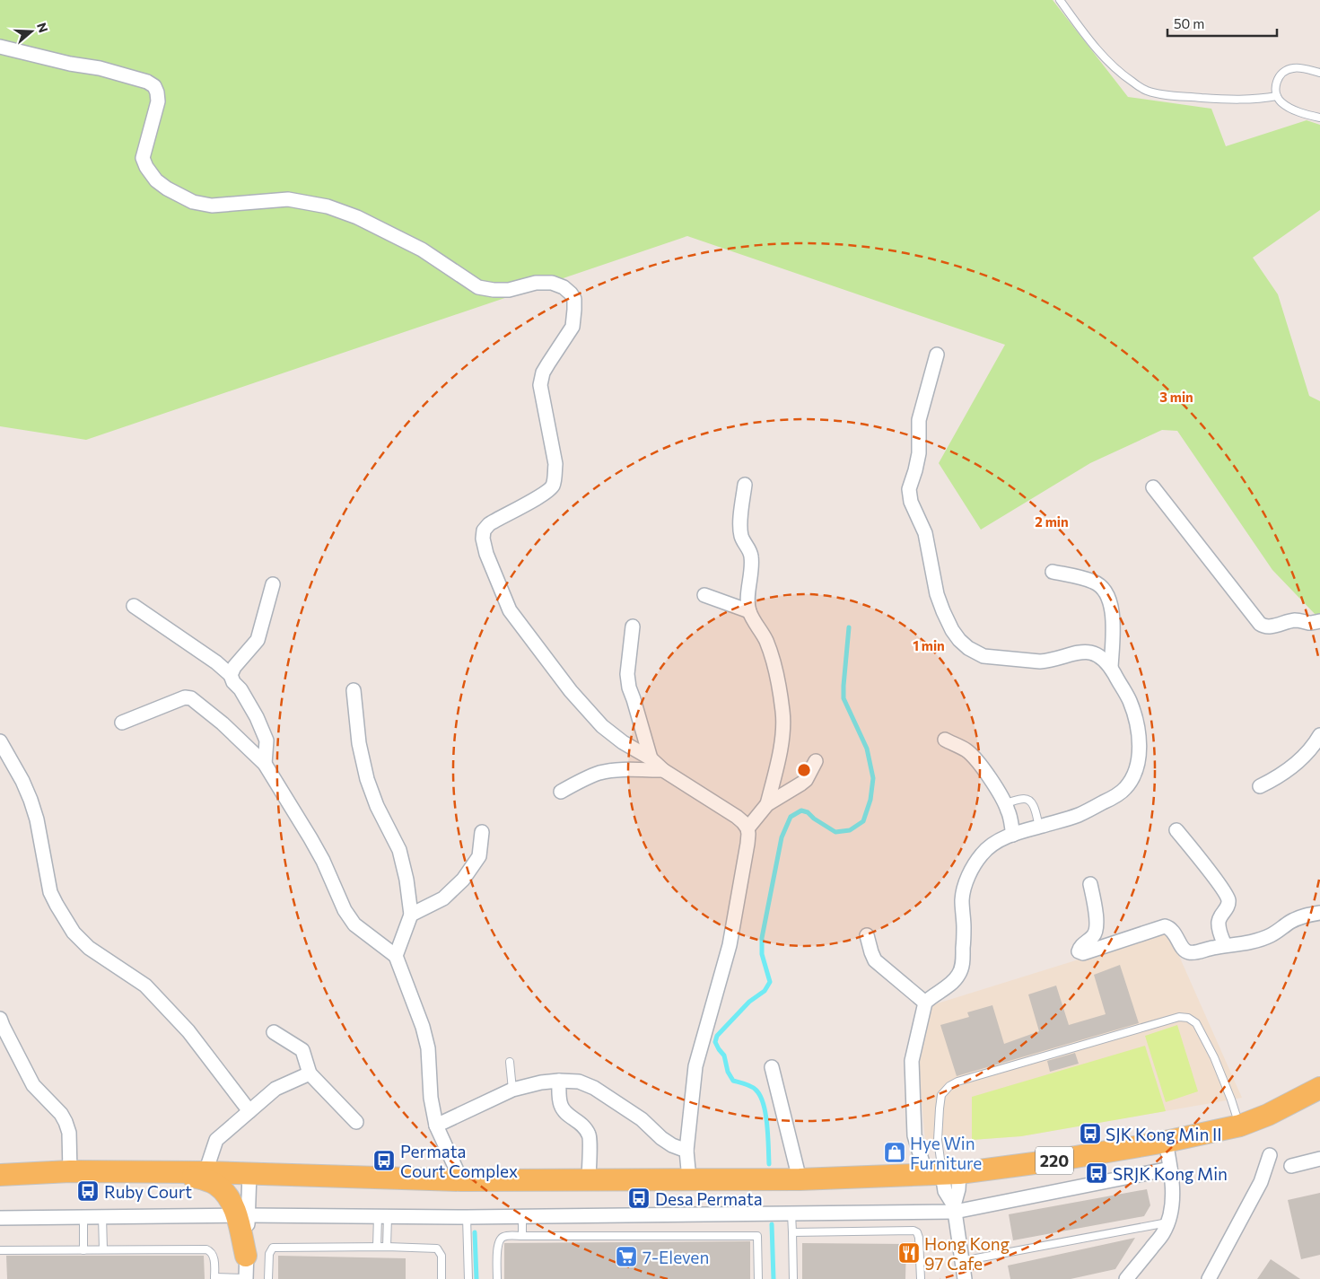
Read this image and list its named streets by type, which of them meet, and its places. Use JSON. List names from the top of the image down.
{
  "streets": {
    "main road": ["220"]
  },
  "places": {
    "bus stop": [
      "SJK Kong Min II",
      "Permata Court Complex",
      "SRJK Kong Min",
      "Ruby Court",
      "Desa Permata"
    ],
    "shop": ["Hye Win Furniture"],
    "restaurant": ["Hong Kong 97 Cafe"],
    "supermarket": ["7-Eleven"]
  },
  "scale_bar": "50 m",
  "north": "right",
  "rings": ["3 min", "2 min", "1 min"]
}
